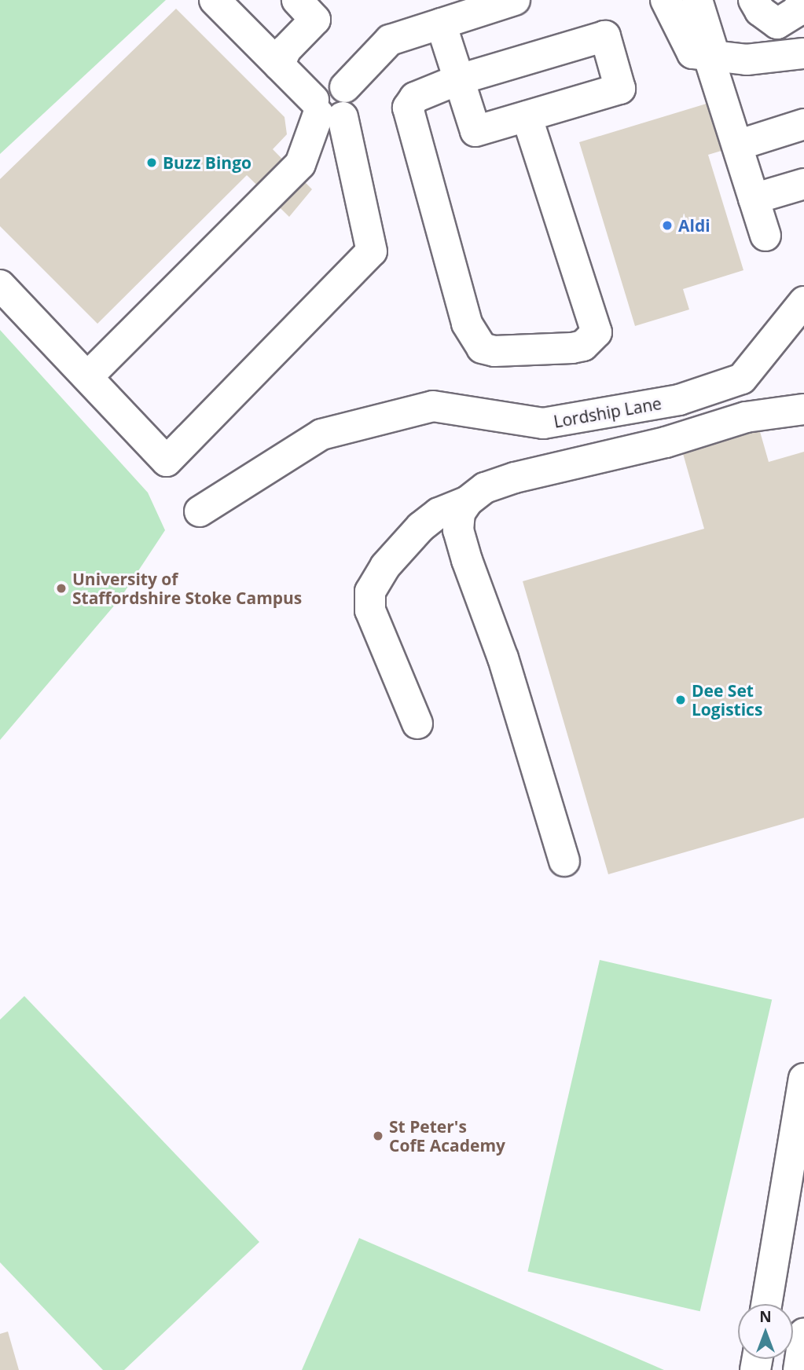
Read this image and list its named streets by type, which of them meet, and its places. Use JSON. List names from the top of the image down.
{
  "streets": {
    "street": ["Lordship Lane"]
  },
  "places": [
    "Buzz Bingo",
    "Aldi",
    "University of Staffordshire Stoke Campus",
    "Dee Set Logistics",
    "St Peter's CofE Academy"
  ],
  "north": "top"
}
